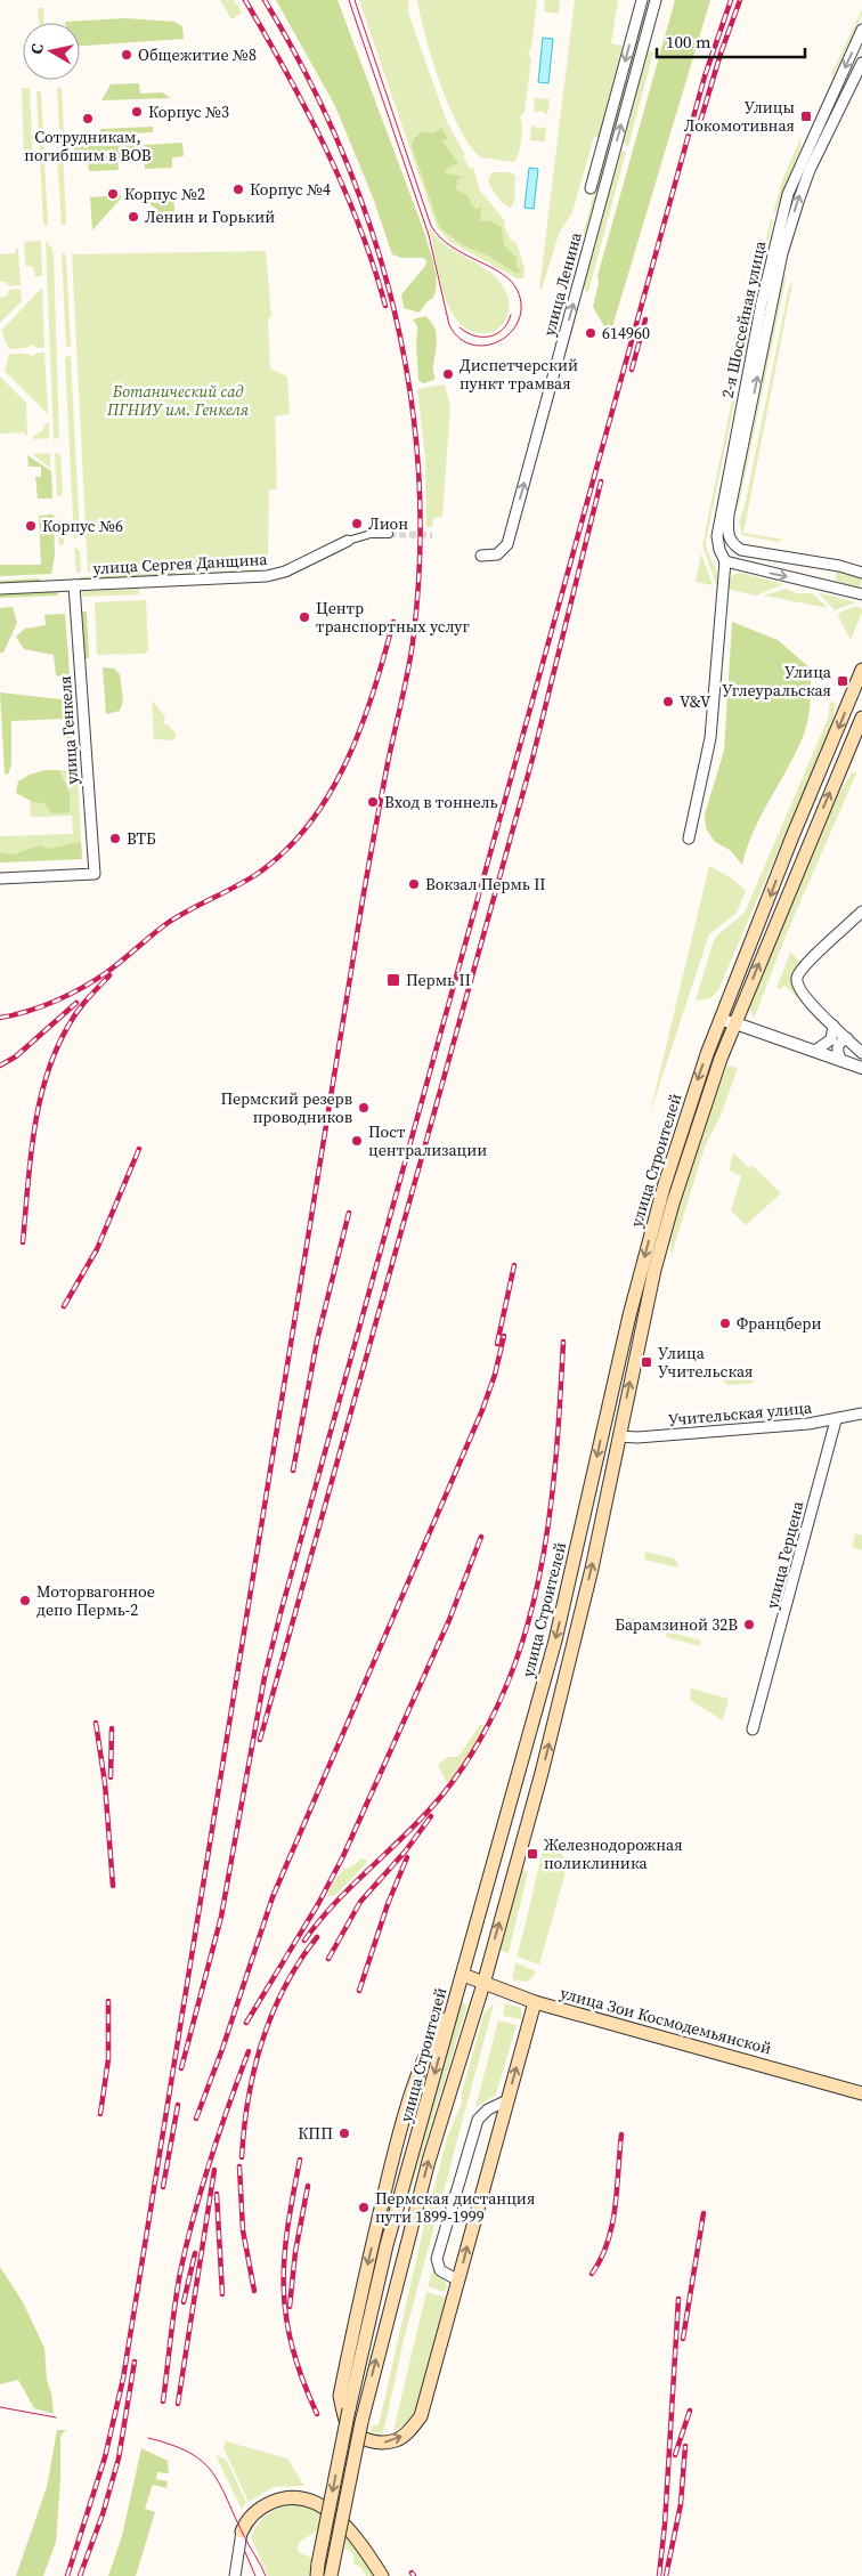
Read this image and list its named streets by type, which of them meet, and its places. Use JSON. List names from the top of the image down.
{
  "streets": {
    "main road": ["улица Строителей", "улица Зои Космодемьянской"],
    "street": [
      "улица Ленина",
      "2-я Шоссейная улица",
      "улица Сергея Данщина",
      "улица Генкеля",
      "Учительская улица",
      "улица Герцена"
    ]
  },
  "crossings": [
    ["улица Сергея Данщина", "улица Генкеля"],
    ["улица Строителей", "Учительская улица"],
    ["улица Строителей", "улица Зои Космодемьянской"],
    ["Учительская улица", "улица Герцена"]
  ],
  "one_way": ["2-я Шоссейная улица"],
  "parks": ["Ботанический сад ПГНИУ им. Генкеля"],
  "places": {
    "other": [
      "Общежитие №8",
      "Корпус №3",
      "Сотрудникам, погибшим в ВОВ",
      "Корпус №4",
      "Корпус №2",
      "Ленин и Горький",
      "614960",
      "Диспетчерский пункт трамвая",
      "Лион",
      "Корпус №6",
      "Центр транспортных услуг",
      "V&V",
      "Вход в тоннель",
      "ВТБ",
      "Вокзал Пермь II",
      "Пермский резерв проводников",
      "Пост централизации",
      "Францбери",
      "Моторвагонное депо Пермь-2",
      "Барамзиной 32В",
      "КПП",
      "Пермская дистанция пути 1899-1999"
    ],
    "transit": [
      "Улицы Локомотивная",
      "Улица Углеуральская",
      "Пермь II",
      "Улица Учительская",
      "Железнодорожная поликлиника"
    ]
  },
  "scale_bar": "100 m",
  "north": "left"
}
